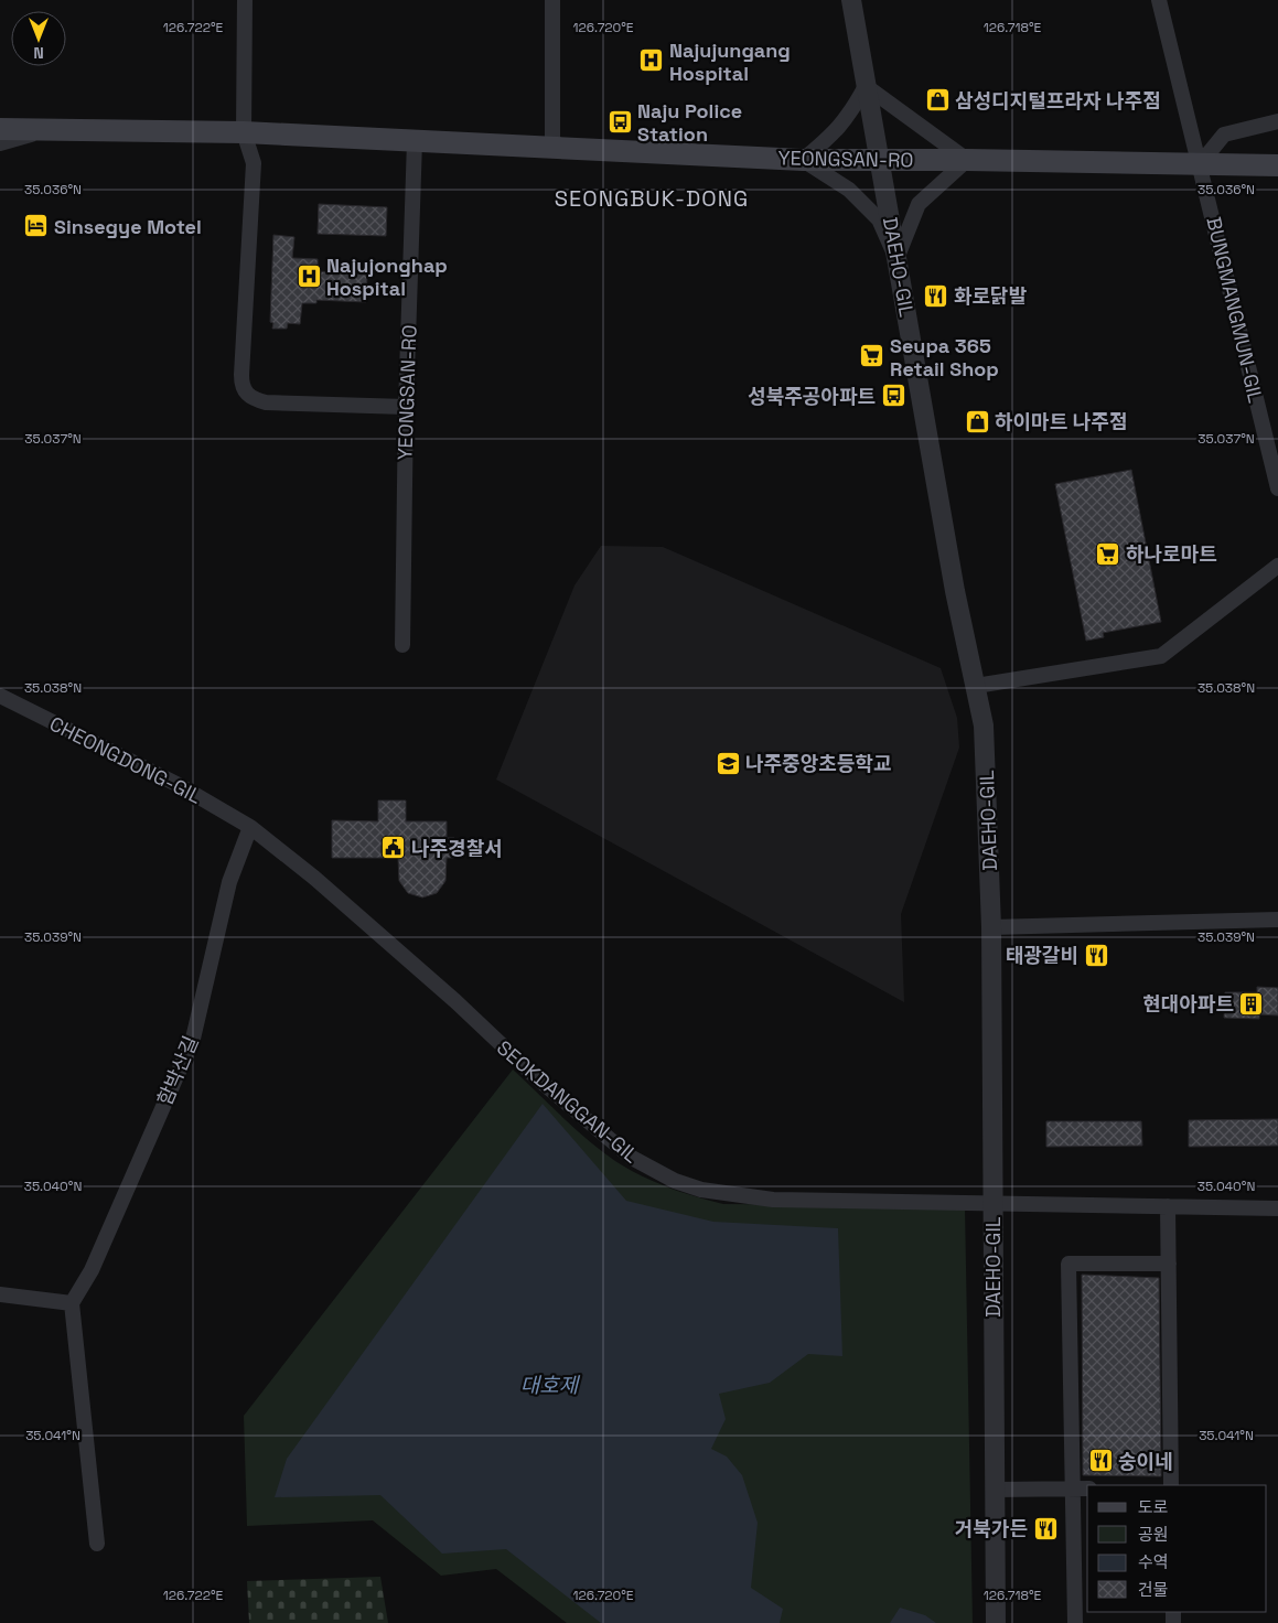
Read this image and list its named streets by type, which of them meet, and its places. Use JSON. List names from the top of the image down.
{
  "streets": {
    "main road": ["YEONGSAN-RO"],
    "street": [
      "DAEHO-GIL",
      "BUNGMANGMUN-GIL",
      "CHEONGDONG-GIL",
      "함박산길",
      "SEOKDANGGAN-GIL"
    ]
  },
  "crossings": [
    ["YEONGSAN-RO", "DAEHO-GIL"],
    ["YEONGSAN-RO", "BUNGMANGMUN-GIL"],
    ["DAEHO-GIL", "SEOKDANGGAN-GIL"],
    ["CHEONGDONG-GIL", "함박산길"],
    ["CHEONGDONG-GIL", "SEOKDANGGAN-GIL"],
    ["함박산길", "SEOKDANGGAN-GIL"]
  ],
  "districts": ["SEONGBUK-DONG"],
  "water": ["대호제"],
  "places": {
    "hospital": ["Najujungang Hospital", "Najujonghap Hospital"],
    "shop": ["삼성디지털프라자 나주점", "하이마트 나주점"],
    "bus stop": ["Naju Police Station", "성북주공아파트"],
    "hotel": ["Sinsegye Motel"],
    "restaurant": [
      "화로닭발",
      "태광갈비",
      "숭이네",
      "거북가든"
    ],
    "supermarket": ["Seupa 365 Retail Shop", "하나로마트"],
    "school or university": ["나주중앙초등학교"],
    "public building": ["나주경찰서"],
    "building": ["현대아파트"]
  },
  "legend": [
    "도로",
    "공원",
    "수역",
    "건물"
  ],
  "north": "bottom",
  "coordinates": [
    "126.722°E",
    "126.720°E",
    "126.718°E",
    "35.036°N",
    "35.037°N",
    "35.038°N",
    "35.039°N",
    "35.040°N",
    "35.041°N"
  ]
}
